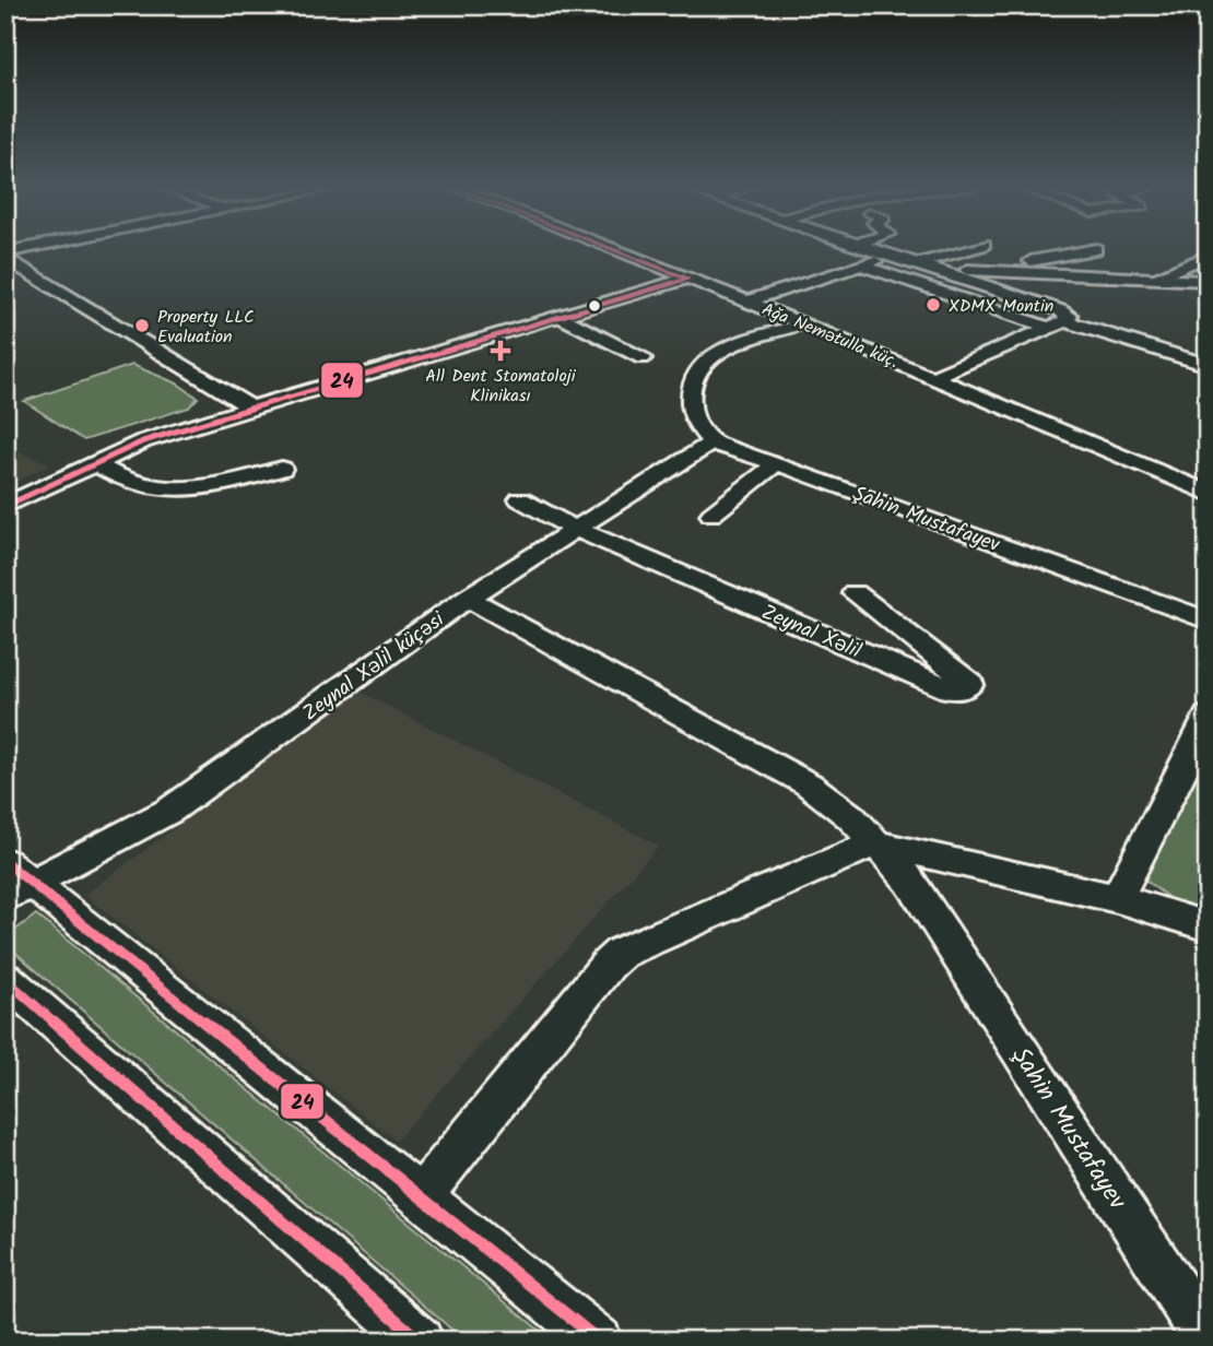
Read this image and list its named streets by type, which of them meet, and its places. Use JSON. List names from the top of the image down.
{
  "streets": {
    "street": [
      "Ağa Nemətulla küç.",
      "Şahin Mustafayev",
      "Zeynal Xəlil",
      "Zeynal Xəlil küçəsi"
    ]
  },
  "crossings": [
    ["Şahin Mustafayev", "Zeynal Xəlil küçəsi"],
    ["Zeynal Xəlil", "Zeynal Xəlil küçəsi"]
  ],
  "places": {
    "other": ["XDMX Montin", "Property LLC Evaluation"],
    "health": ["All Dent Stomatoloji Klinikası"]
  },
  "lines": ["transit line 24"]
}
